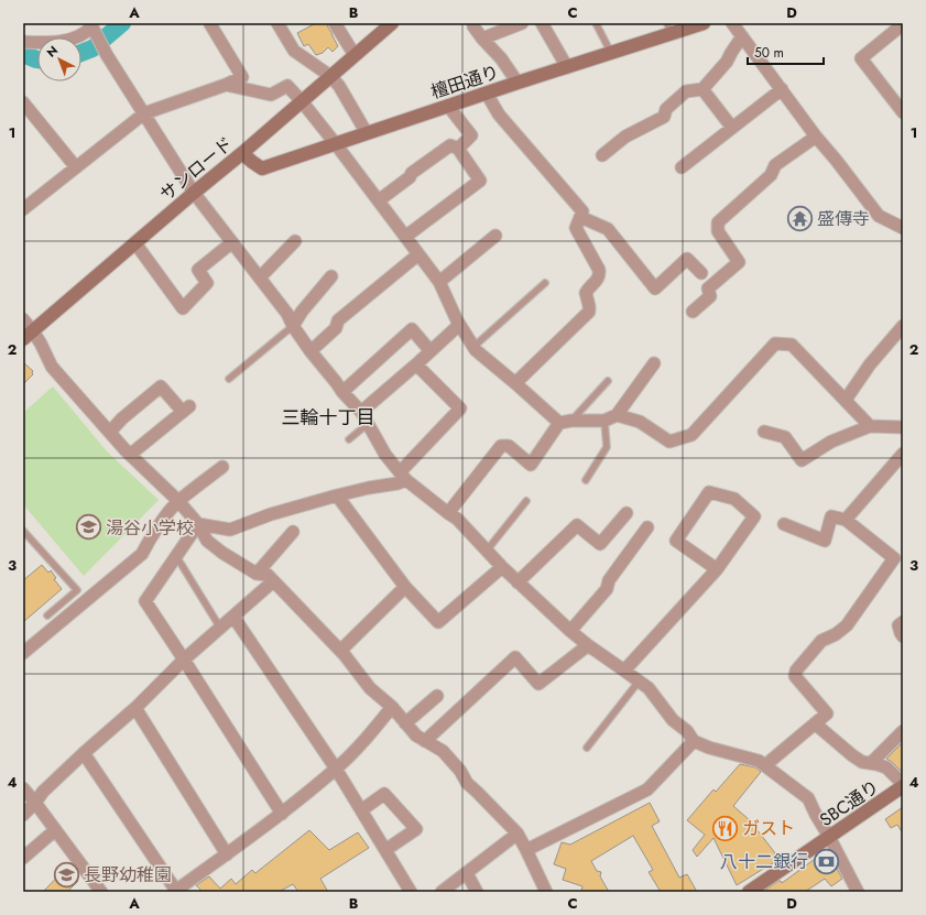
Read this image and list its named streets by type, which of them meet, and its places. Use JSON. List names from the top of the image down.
{
  "streets": {
    "street": ["檀田通り", "サンロード", "SBC通り"]
  },
  "crossings": [
    ["檀田通り", "サンロード"]
  ],
  "districts": ["三輪十丁目"],
  "places": {
    "temple": ["盛傳寺"],
    "school or university": ["湯谷小学校", "長野幼稚園"],
    "restaurant": ["ガスト"],
    "bank": ["八十二銀行"]
  },
  "scale_bar": "50 m",
  "north": "top left",
  "grid": {
    "columns": [
      "A",
      "B",
      "C",
      "D"
    ],
    "rows": [
      "1",
      "2",
      "3",
      "4"
    ]
  }
}
